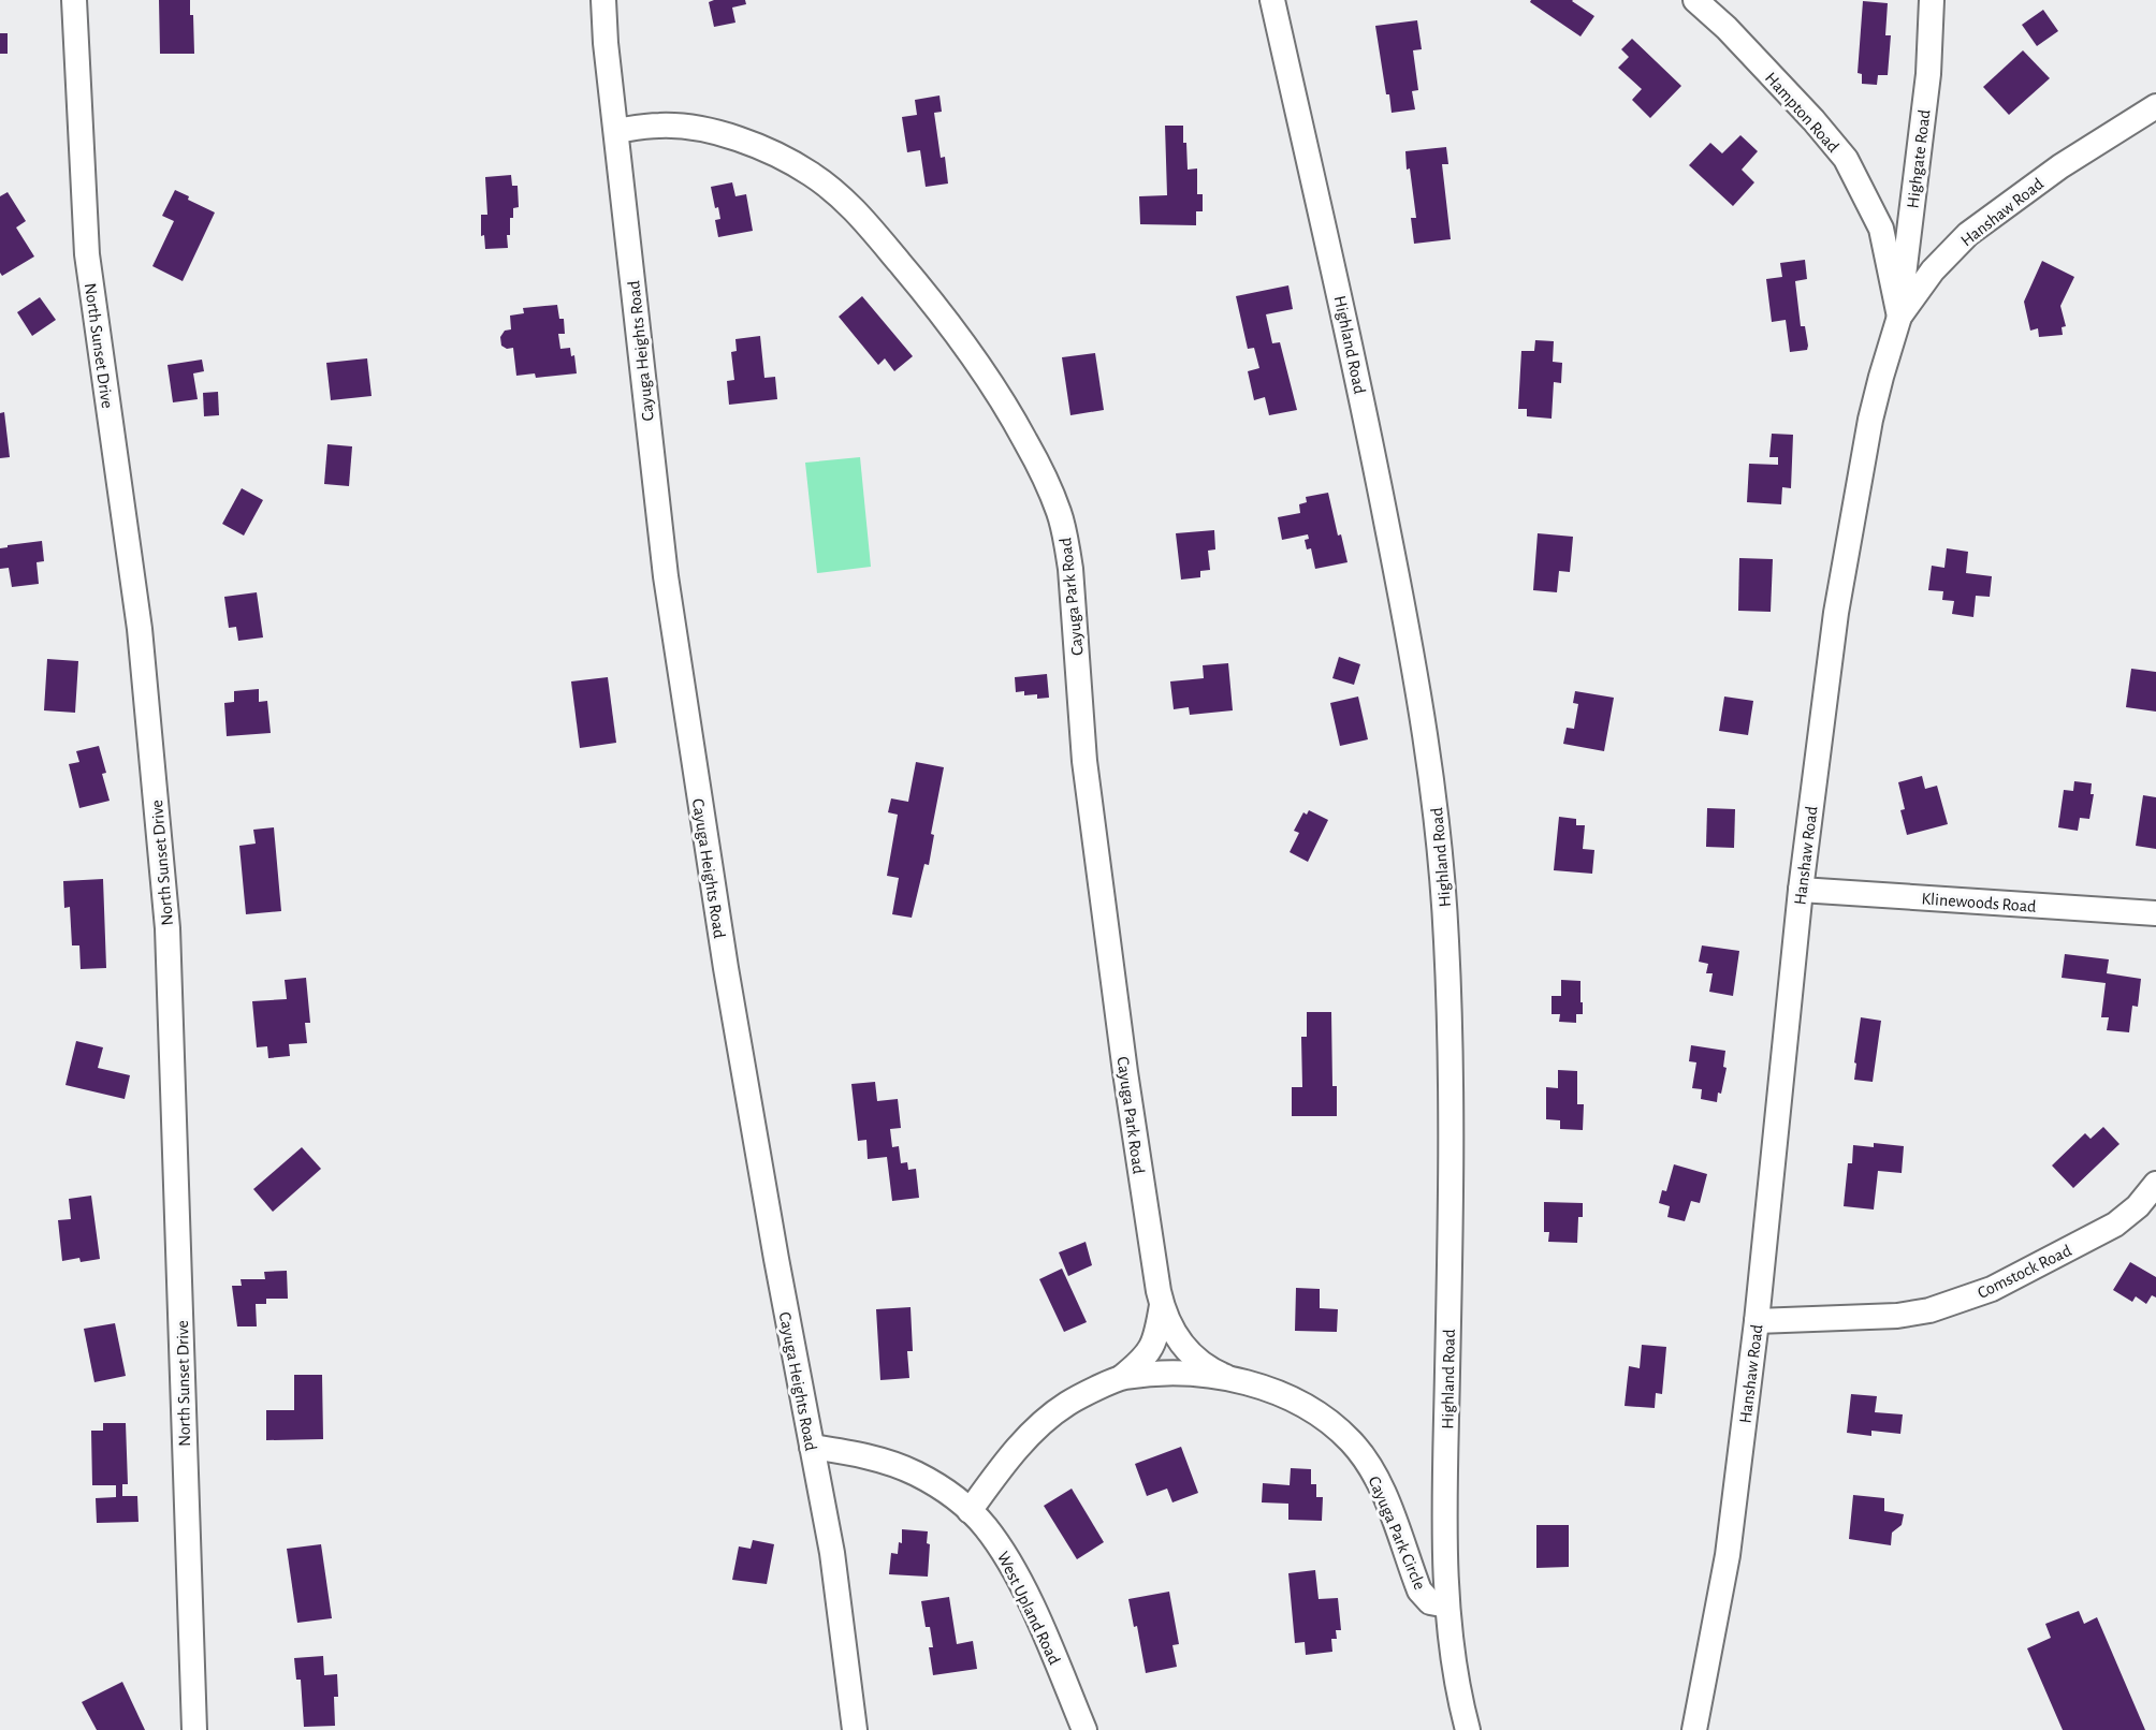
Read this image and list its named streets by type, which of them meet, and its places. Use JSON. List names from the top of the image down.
{
  "streets": {
    "street": [
      "Hampton Road",
      "Highgate Road",
      "Hanshaw Road",
      "Highland Road",
      "North Sunset Drive",
      "Cayuga Heights Road",
      "Cayuga Park Road",
      "Klinewoods Road",
      "Comstock Road",
      "Cayuga Park Circle",
      "West Upland Road"
    ]
  },
  "crossings": [
    ["Hampton Road", "Highgate Road"],
    ["Hampton Road", "Hanshaw Road"],
    ["Highgate Road", "Hanshaw Road"],
    ["Hanshaw Road", "Klinewoods Road"],
    ["Hanshaw Road", "Comstock Road"],
    ["Highland Road", "Cayuga Park Circle"],
    ["Cayuga Heights Road", "Cayuga Park Road"],
    ["Cayuga Heights Road", "West Upland Road"],
    ["Cayuga Park Road", "Cayuga Park Circle"],
    ["Cayuga Park Circle", "West Upland Road"]
  ]
}
